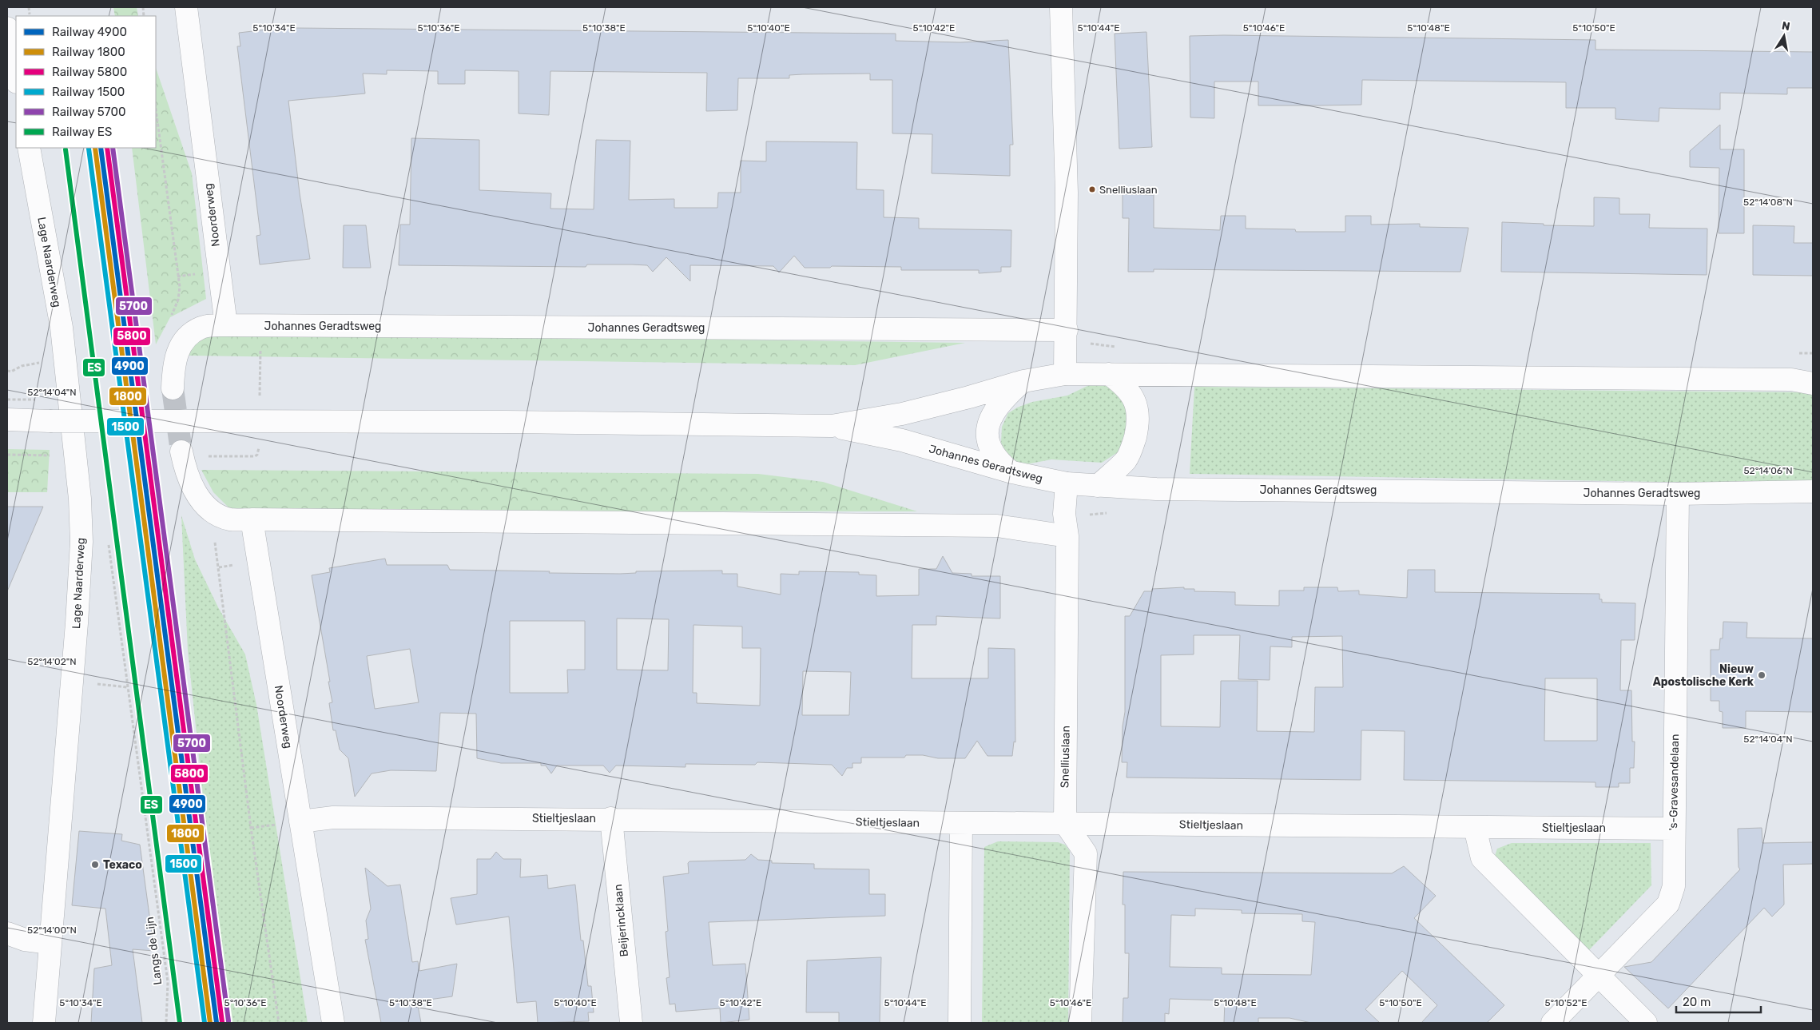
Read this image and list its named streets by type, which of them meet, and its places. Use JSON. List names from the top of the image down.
{
  "streets": {
    "street": [
      "Noorderweg",
      "Lage Naarderweg",
      "Johannes Geradtsweg",
      "Snelliuslaan",
      "'s-Gravesandelaan",
      "Stieltjeslaan",
      "Beijerincklaan"
    ],
    "path": ["Langs de Lijn"]
  },
  "crossings": [
    ["Noorderweg", "Johannes Geradtsweg"],
    ["Noorderweg", "Stieltjeslaan"],
    ["Johannes Geradtsweg", "Snelliuslaan"],
    ["Johannes Geradtsweg", "'s-Gravesandelaan"],
    ["Snelliuslaan", "Stieltjeslaan"],
    ["'s-Gravesandelaan", "Stieltjeslaan"],
    ["Stieltjeslaan", "Beijerincklaan"]
  ],
  "places": ["Snelliuslaan", "Nieuw Apostolische Kerk", "Texaco"],
  "lines": [
    "rail line 4900",
    "rail line 1800",
    "rail line 5800",
    "rail line 5700",
    "rail line 1500",
    "rail line ES"
  ],
  "legend": [
    "Railway 4900",
    "Railway 1800",
    "Railway 5800",
    "Railway 1500",
    "Railway 5700",
    "Railway ES"
  ],
  "scale_bar": "20 m",
  "north": "top",
  "coordinates": [
    "5°10'34\"E",
    "5°10'36\"E",
    "5°10'38\"E",
    "5°10'40\"E",
    "5°10'42\"E",
    "5°10'44\"E",
    "5°10'46\"E",
    "5°10'48\"E",
    "5°10'50\"E",
    "52°14'08\"N",
    "52°14'04\"N",
    "52°14'06\"N",
    "52°14'02\"N",
    "52°14'00\"N",
    "5°10'52\"E"
  ]
}
